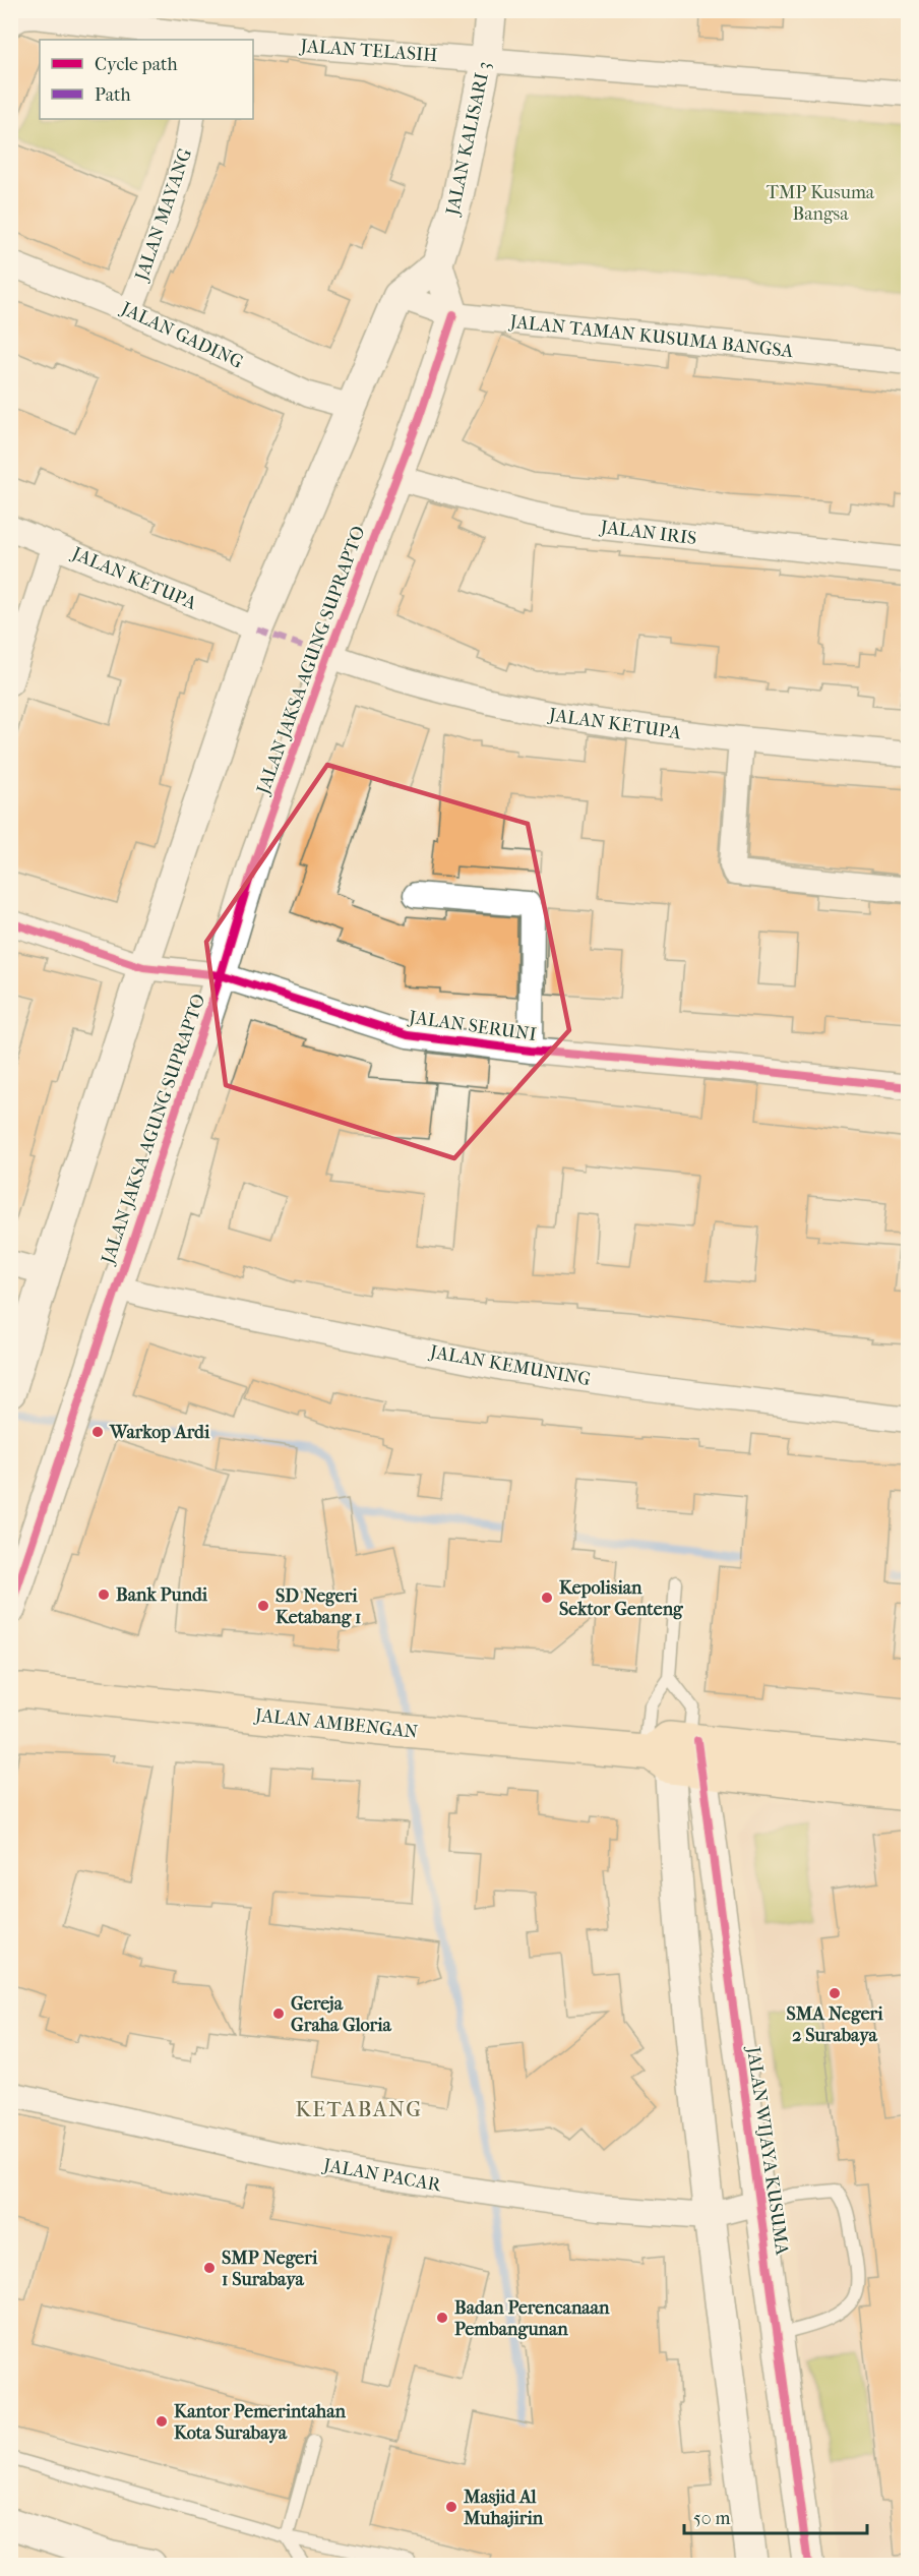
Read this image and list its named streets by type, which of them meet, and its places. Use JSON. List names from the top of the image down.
{
  "streets": {
    "main road": ["JALAN AMBENGAN"],
    "street": [
      "JALAN TELASIH",
      "JALAN KALISARI 3",
      "JALAN MAYANG",
      "JALAN GADING",
      "JALAN TAMAN KUSUMA BANGSA",
      "JALAN IRIS",
      "JALAN KETUPA",
      "JALAN JAKSA AGUNG SUPRAPTO",
      "JALAN SERUNI",
      "JALAN KEMUNING",
      "JALAN WIJAYA KUSUMA",
      "JALAN PACAR"
    ]
  },
  "crossings": [
    ["JALAN TELASIH", "JALAN KALISARI 3"],
    ["JALAN MAYANG", "JALAN GADING"],
    ["JALAN TAMAN KUSUMA BANGSA", "JALAN JAKSA AGUNG SUPRAPTO"],
    ["JALAN IRIS", "JALAN JAKSA AGUNG SUPRAPTO"],
    ["JALAN KETUPA", "JALAN JAKSA AGUNG SUPRAPTO"],
    ["JALAN JAKSA AGUNG SUPRAPTO", "JALAN SERUNI"],
    ["JALAN JAKSA AGUNG SUPRAPTO", "JALAN KEMUNING"],
    ["JALAN AMBENGAN", "JALAN WIJAYA KUSUMA"],
    ["JALAN WIJAYA KUSUMA", "JALAN PACAR"]
  ],
  "districts": ["KETABANG"],
  "parks": ["TMP Kusuma Bangsa"],
  "places": [
    "Warkop Ardi",
    "Bank Pundi",
    "Kepolisian Sektor Genteng",
    "SD Negeri Ketabang 1",
    "SMA Negeri 2 Surabaya",
    "Gereja Graha Gloria",
    "SMP Negeri 1 Surabaya",
    "Badan Perencanaan Pembangunan",
    "Kantor Pemerintahan Kota Surabaya",
    "Masjid Al Muhajirin"
  ],
  "legend": ["Cycle path", "Path"],
  "scale_bar": "50 m"
}
